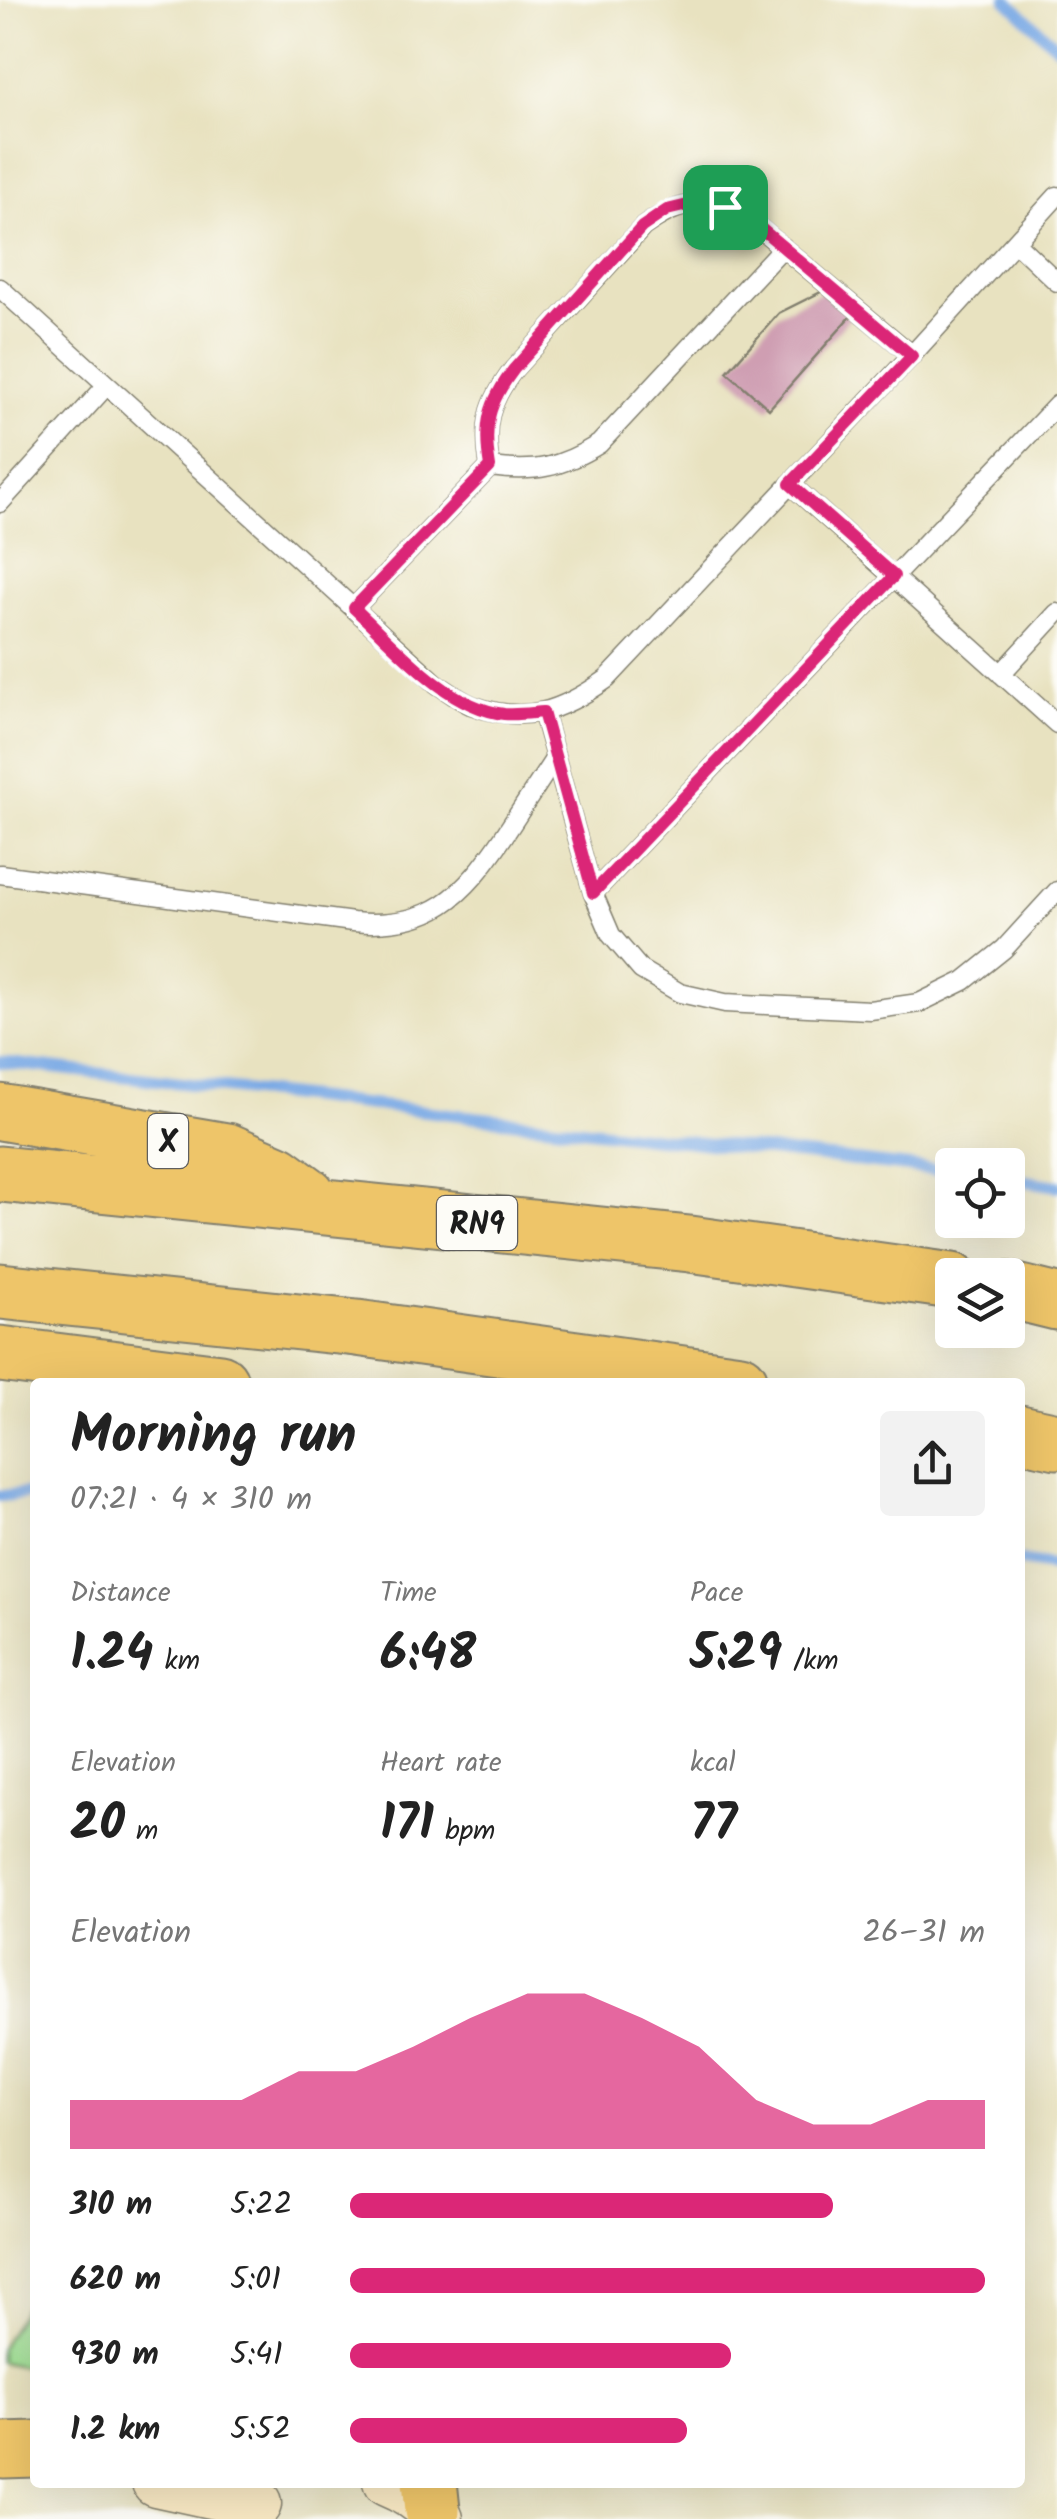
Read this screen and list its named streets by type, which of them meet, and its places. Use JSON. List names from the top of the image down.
{
  "streets": {
    "highway": ["X", "RN9"]
  },
  "crossings": [
    ["X", "RN9"]
  ],
  "page": {
    "heading": ["Morning run", "07:21 · 4 × 310 m"],
    "stats": [
      ["Distance", "1.24 km"],
      ["Time", "6:48"],
      ["Pace", "5:29 /km"],
      ["Elevation", "20 m"],
      ["Heart rate", "171 bpm"],
      ["kcal", "77"]
    ],
    "chart": ["Elevation", "26–31 m"],
    "list": [
      {
        "name": "310 m",
        "note": "5:22"
      },
      {
        "name": "620 m",
        "note": "5:01"
      },
      {
        "name": "930 m",
        "note": "5:41"
      },
      {
        "name": "1.2 km",
        "note": "5:52"
      }
    ]
  }
}
